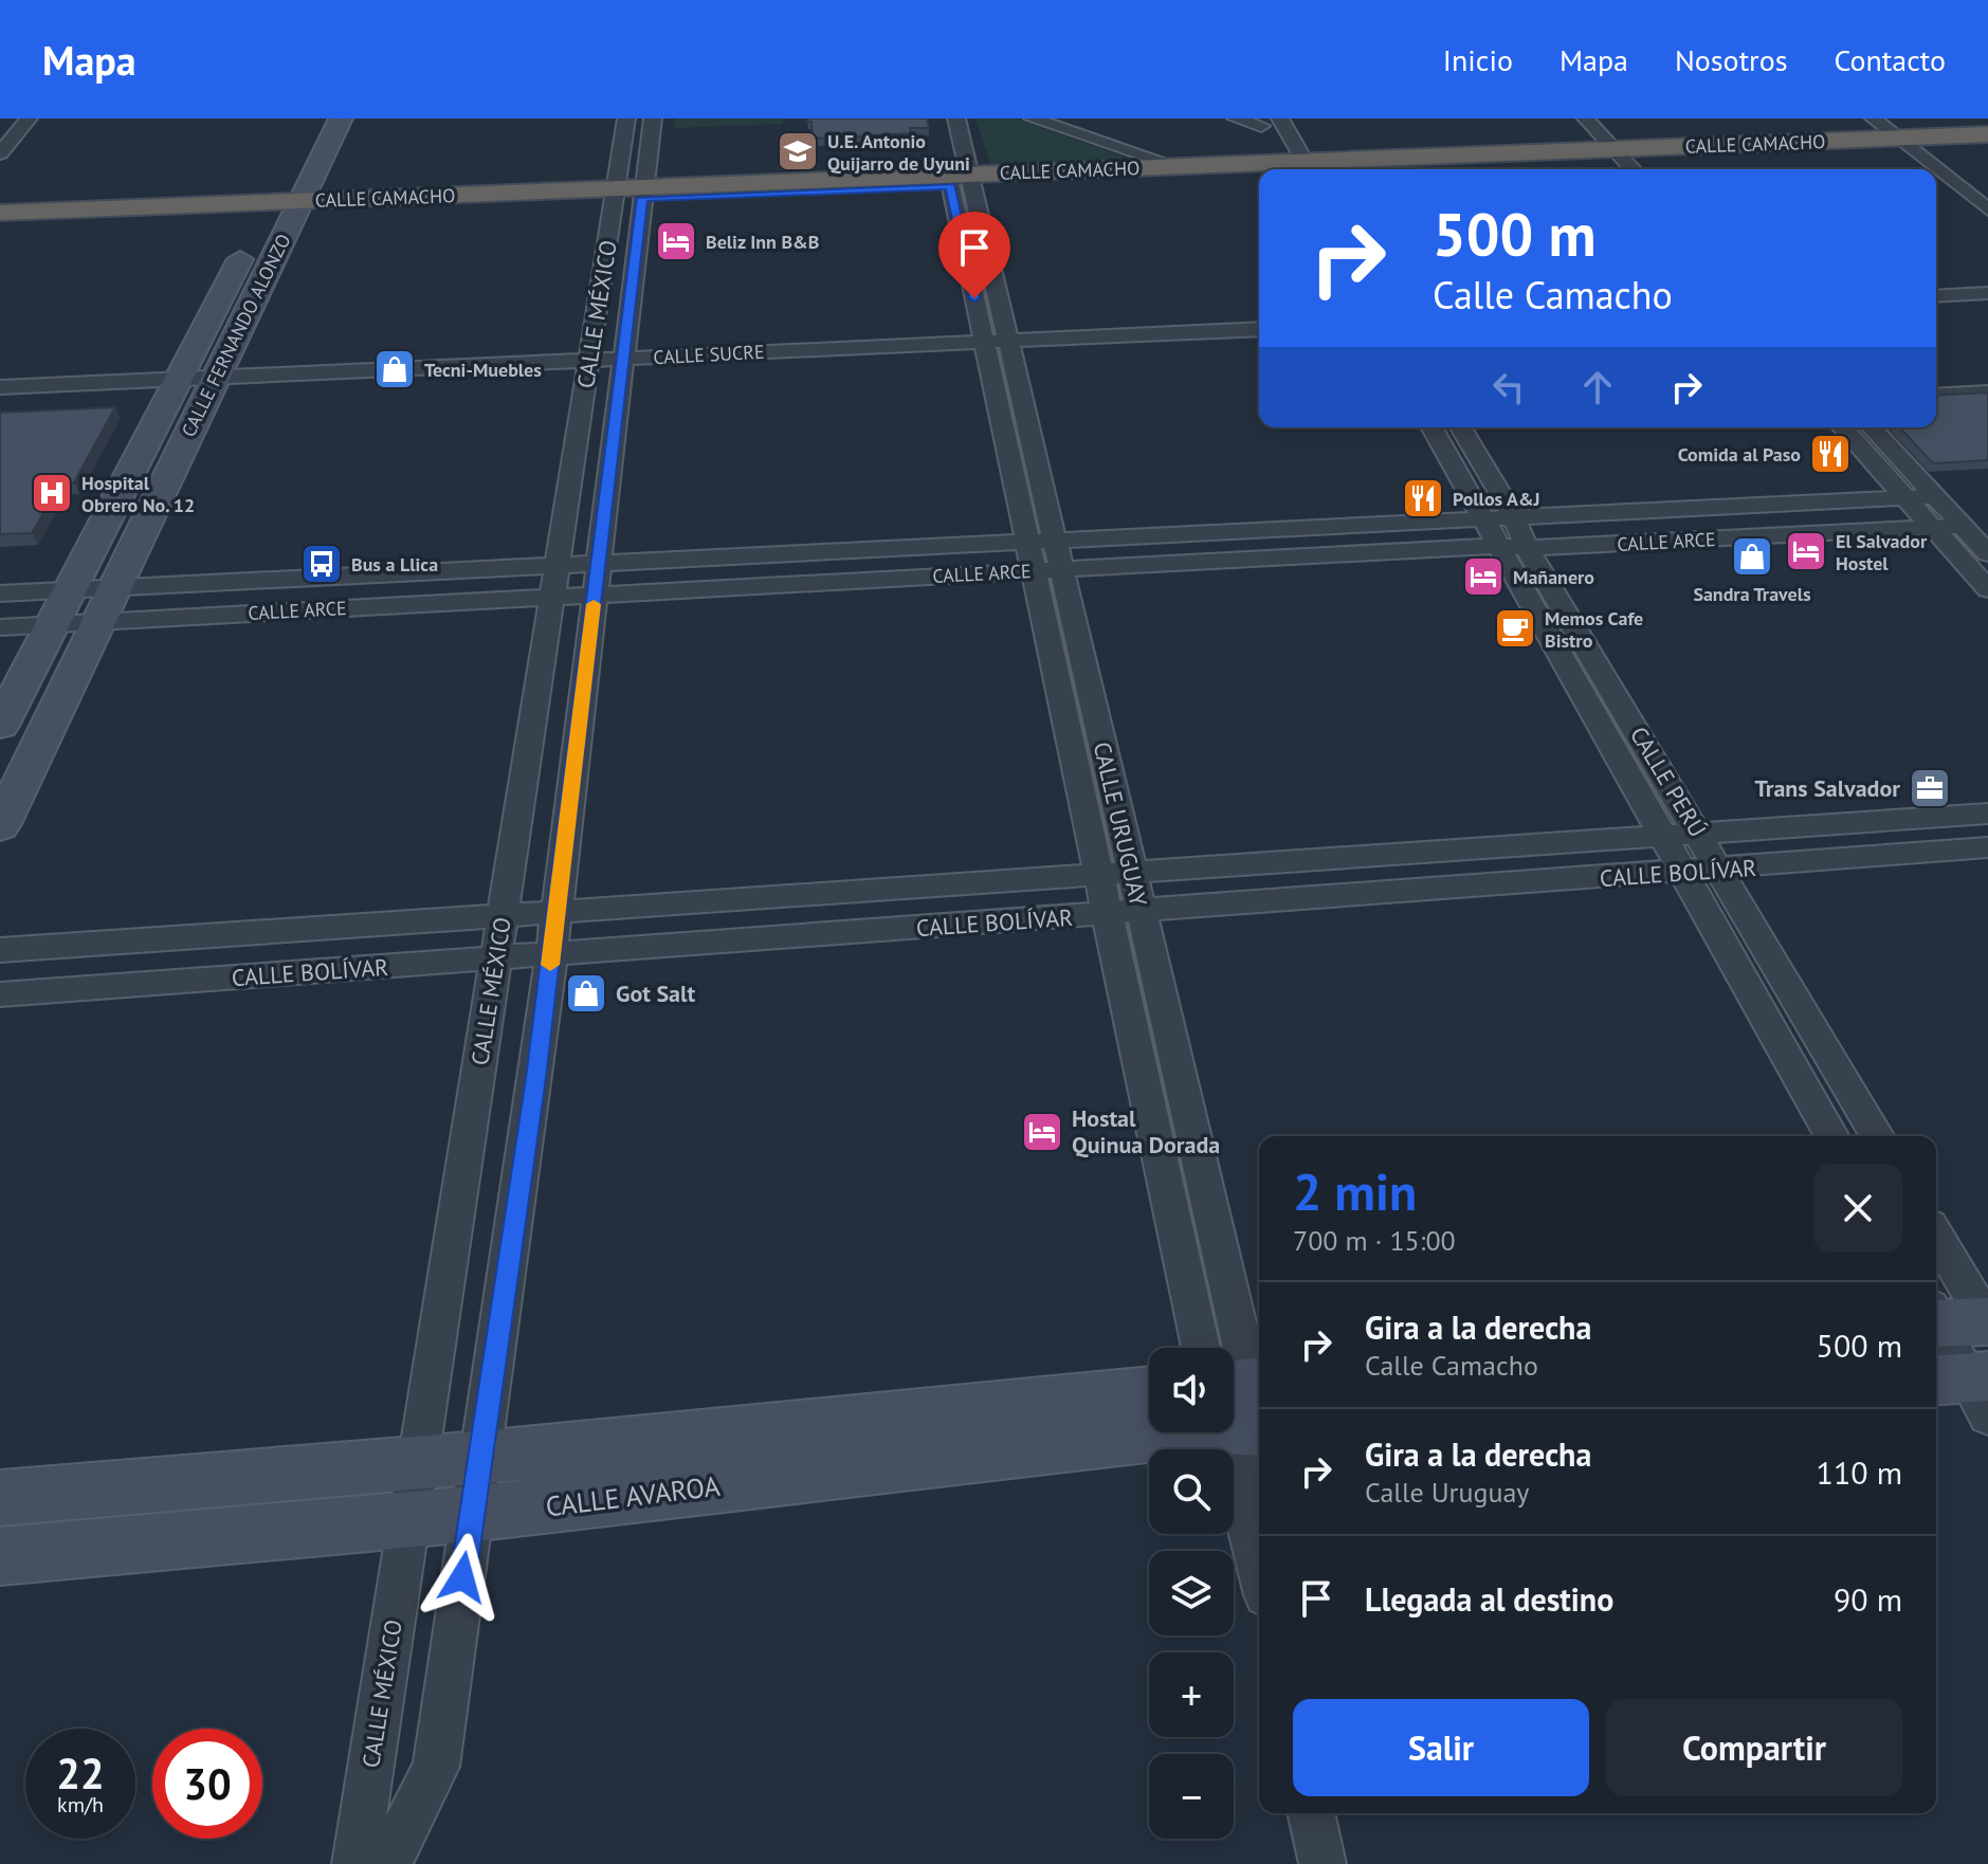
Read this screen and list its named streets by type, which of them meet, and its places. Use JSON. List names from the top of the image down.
{
  "streets": {
    "highway": ["CALLE CAMACHO"],
    "main road": ["CALLE FERNANDO ALONZO", "CALLE AVAROA"],
    "street": [
      "CALLE MÉXICO",
      "CALLE SUCRE",
      "CALLE ARCE",
      "CALLE PERÚ",
      "CALLE URUGUAY",
      "CALLE BOLÍVAR"
    ]
  },
  "crossings": [
    ["CALLE CAMACHO", "CALLE MÉXICO"],
    ["CALLE CAMACHO", "CALLE FERNANDO ALONZO"],
    ["CALLE CAMACHO", "CALLE URUGUAY"],
    ["CALLE MÉXICO", "CALLE SUCRE"],
    ["CALLE MÉXICO", "CALLE ARCE"],
    ["CALLE MÉXICO", "CALLE BOLÍVAR"],
    ["CALLE MÉXICO", "CALLE AVAROA"],
    ["CALLE FERNANDO ALONZO", "CALLE SUCRE"],
    ["CALLE FERNANDO ALONZO", "CALLE ARCE"],
    ["CALLE SUCRE", "CALLE URUGUAY"],
    ["CALLE ARCE", "CALLE PERÚ"],
    ["CALLE ARCE", "CALLE URUGUAY"],
    ["CALLE PERÚ", "CALLE BOLÍVAR"],
    ["CALLE URUGUAY", "CALLE BOLÍVAR"],
    ["CALLE URUGUAY", "CALLE AVAROA"]
  ],
  "places": {
    "school or university": ["U.E. Antonio Quijarro de Uyuni"],
    "hotel": [
      "Beliz Inn B&B",
      "El Salvador Hostel",
      "Mañanero",
      "Hostal Quinua Dorada"
    ],
    "shop": ["Tecni-Muebles", "Sandra Travels", "Got Salt"],
    "restaurant": ["Comida al Paso", "Pollos A&J"],
    "hospital": ["Hospital Obrero No. 12"],
    "bus stop": ["Bus a Llica"],
    "cafe": ["Memos Cafe Bistro"],
    "office": ["Trans Salvador"]
  },
  "page": {
    "header": "Mapa",
    "nav": [
      "Inicio",
      "Mapa",
      "Nosotros",
      "Contacto"
    ],
    "turn": ["500 m", "Calle Camacho"],
    "heading": ["2 min", "700 m · 15:00"],
    "list": [
      {
        "name": "Gira a la derecha",
        "note": "Calle Camacho",
        "value": "500 m"
      },
      {
        "name": "Gira a la derecha",
        "note": "Calle Uruguay",
        "value": "110 m"
      },
      {
        "name": "Llegada al destino",
        "value": "90 m"
      }
    ],
    "map_buttons": ["+", "−"],
    "buttons": ["Salir", "Compartir"],
    "speed": "22 km/h",
    "limit": "30"
  }
}
